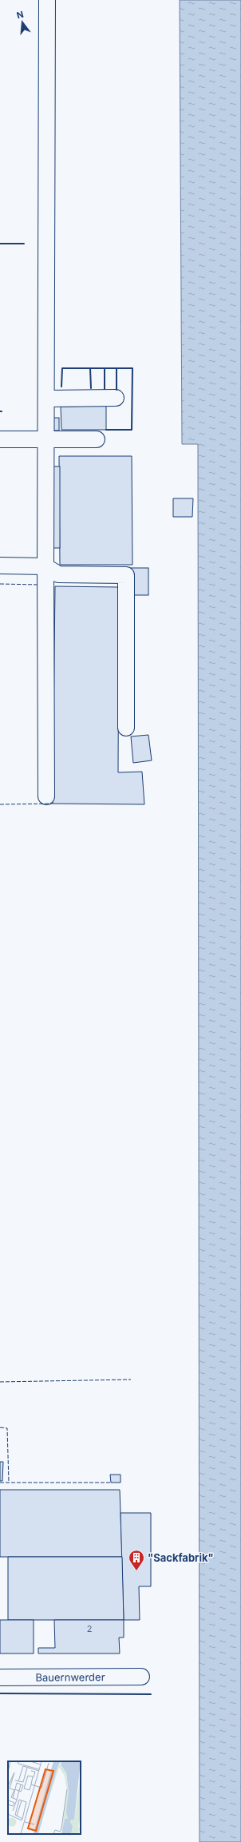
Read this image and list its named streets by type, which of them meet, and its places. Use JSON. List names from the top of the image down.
{
  "streets": {
    "street": ["Bauernwerder"]
  },
  "places": {
    "building": ["\"Sackfabrik\""]
  },
  "house_numbers": ["2"],
  "north": "top"
}
